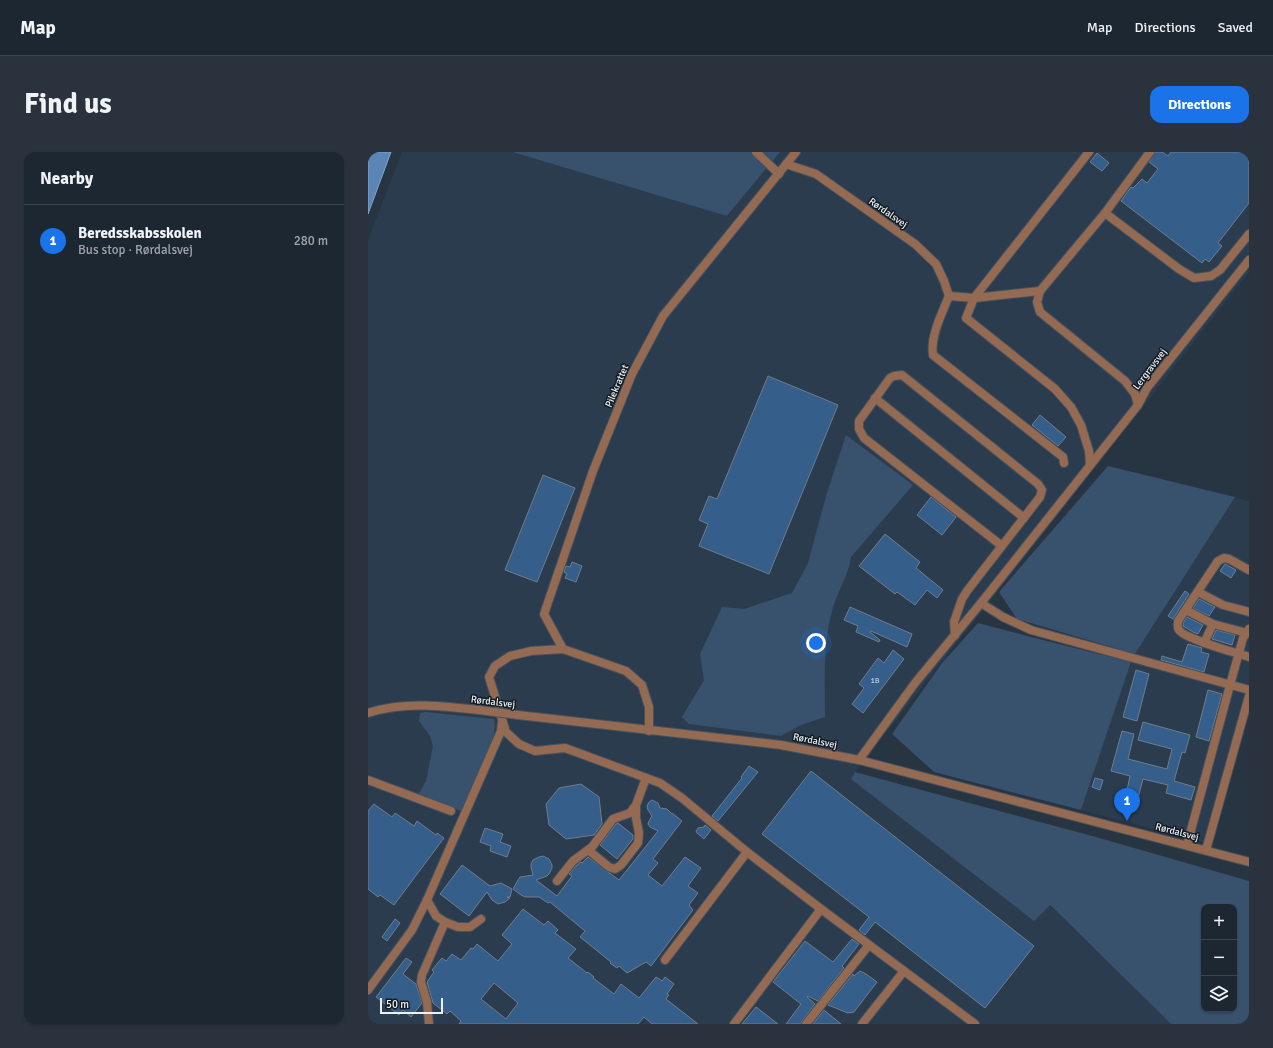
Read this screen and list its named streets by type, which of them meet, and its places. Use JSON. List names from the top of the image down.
{
  "streets": {
    "street": ["Rørdalsvej", "Lergravsvej", "Pilekrattet"]
  },
  "crossings": [
    ["Rørdalsvej", "Pilekrattet"]
  ],
  "house_numbers": ["1B"],
  "scale_bar": "50 m",
  "page": {
    "header": "Map",
    "nav": ["Map", "Directions", "Saved"],
    "buttons": "Directions",
    "title": "Find us",
    "heading": "Nearby",
    "list": [
      {
        "mark": "1",
        "name": "Beredsskabsskolen",
        "note": "Bus stop · Rørdalsvej",
        "value": "280 m"
      }
    ],
    "pins": "1",
    "map_buttons": ["+", "−"],
    "scale": "50 m"
  }
}
